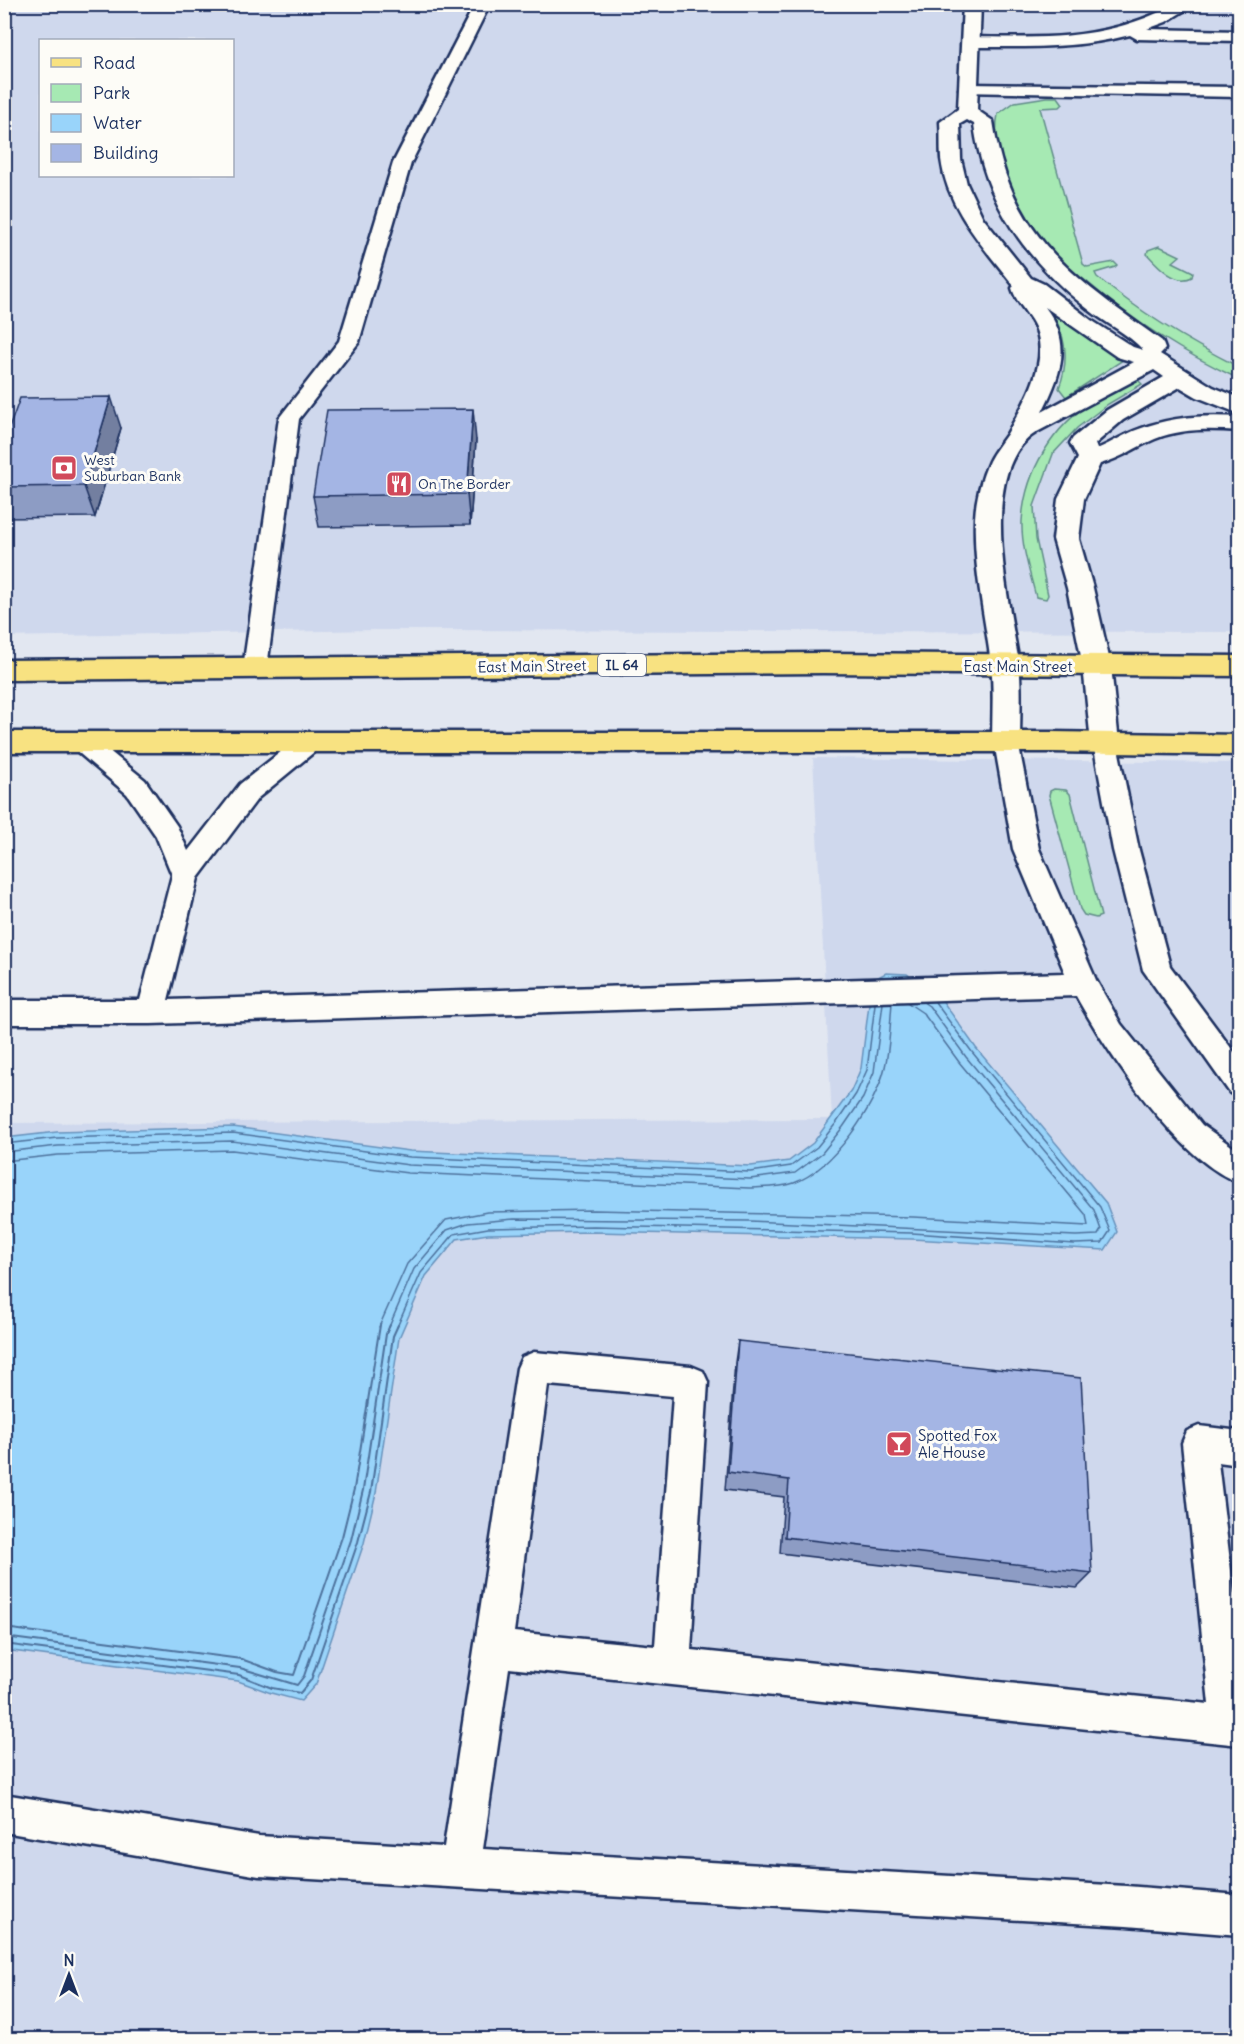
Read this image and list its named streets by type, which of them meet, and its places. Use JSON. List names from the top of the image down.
{
  "streets": {
    "main road": ["IL 64", "East Main Street"]
  },
  "places": {
    "bank": ["West Suburban Bank"],
    "restaurant": ["On The Border"],
    "bar": ["Spotted Fox Ale House"]
  },
  "legend": [
    "Road",
    "Park",
    "Water",
    "Building"
  ],
  "north": "top"
}
